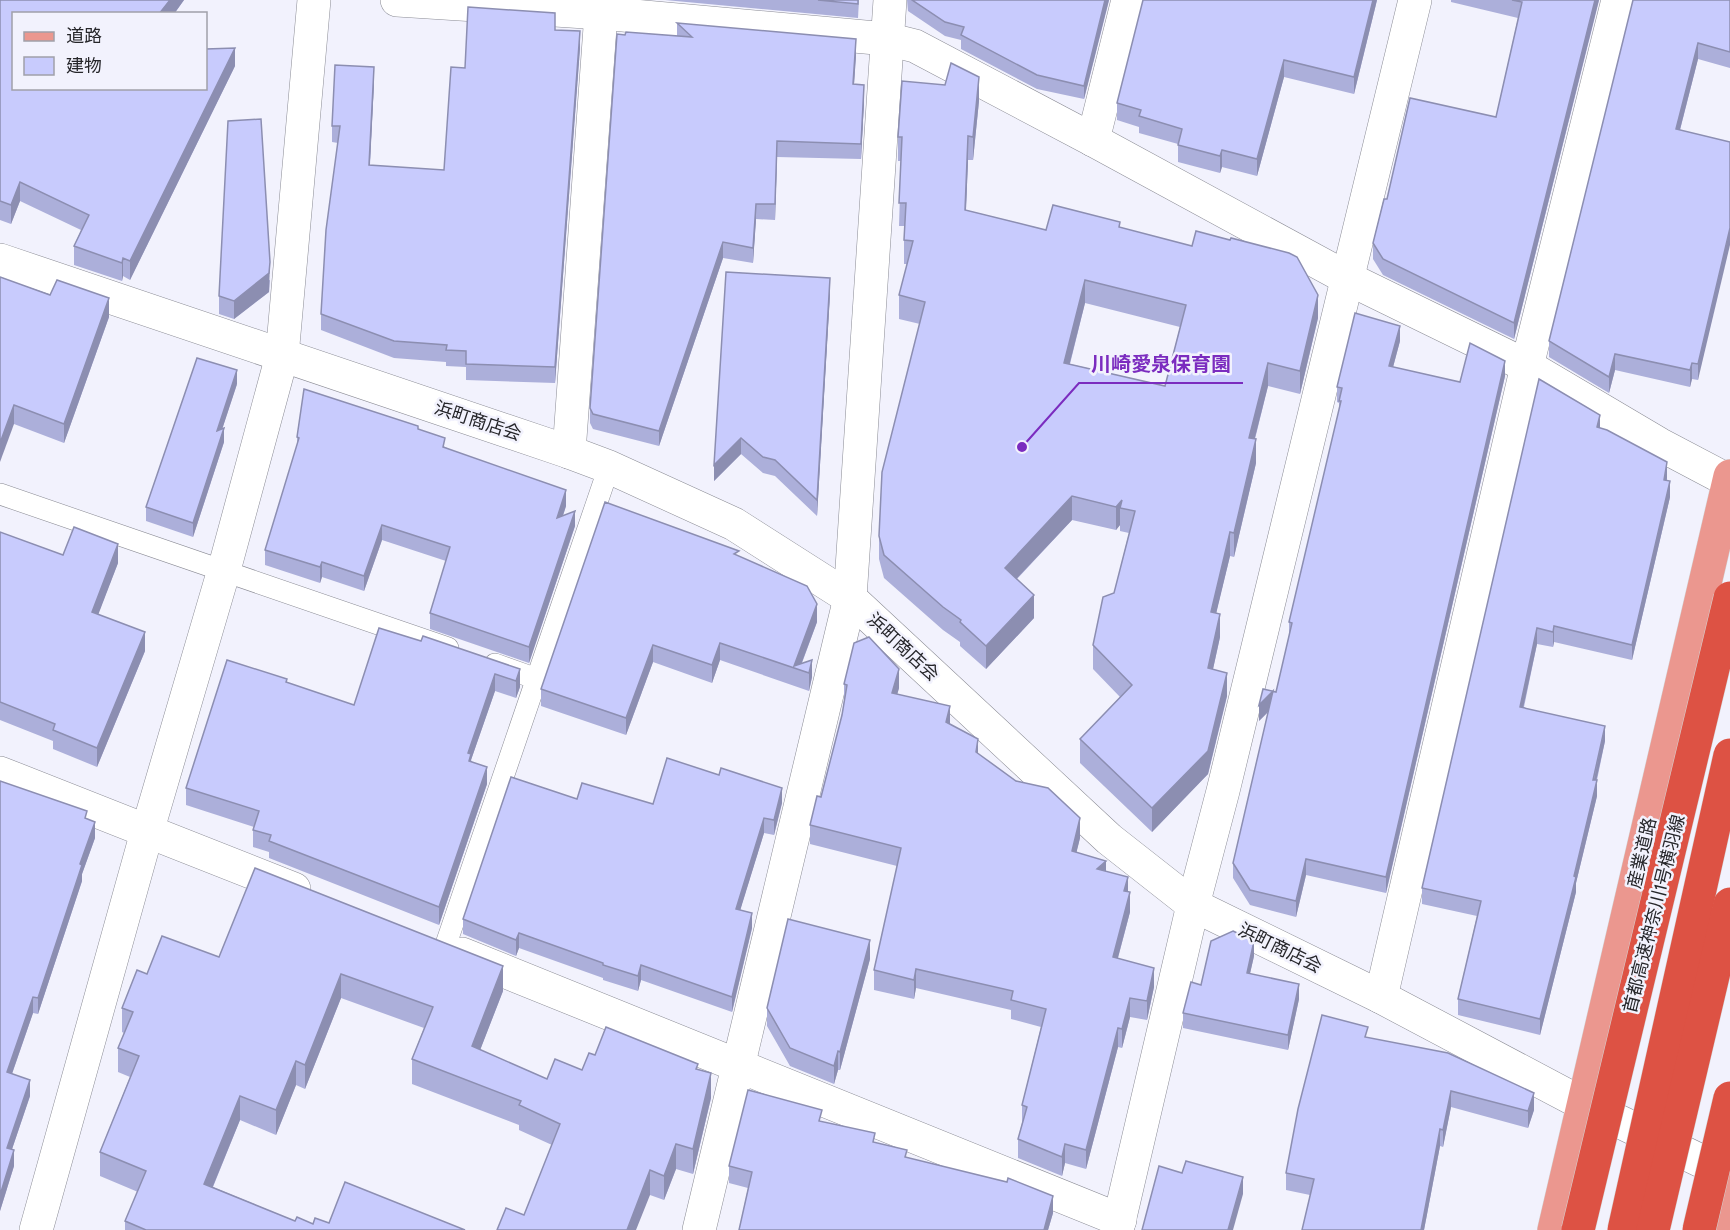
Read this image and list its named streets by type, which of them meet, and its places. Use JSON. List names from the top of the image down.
{
  "streets": {
    "highway": ["首都高速神奈川1号横羽線"],
    "main road": ["産業道路"],
    "street": ["浜町商店会"]
  },
  "crossings": [
    ["浜町商店会", "産業道路"]
  ],
  "places": ["川崎愛泉保育園"],
  "legend": ["道路", "建物"]
}
